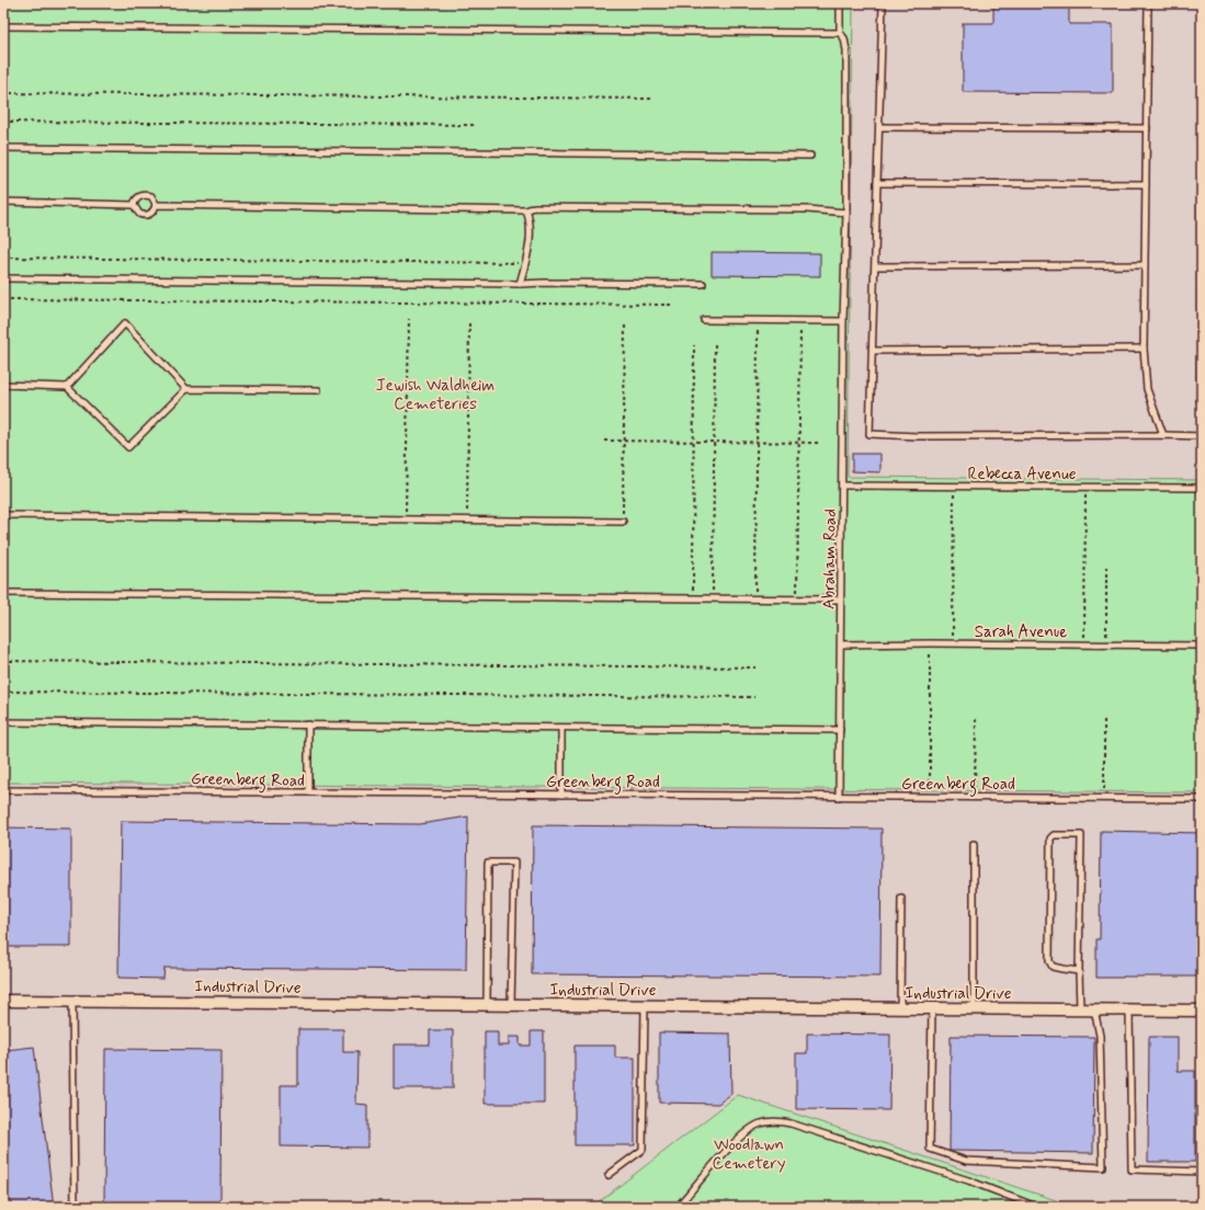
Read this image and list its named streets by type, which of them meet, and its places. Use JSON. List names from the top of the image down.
{
  "streets": {
    "street": ["Industrial Drive"],
    "lane": [
      "Rebecca Avenue",
      "Abraham Road",
      "Sarah Avenue",
      "Greenberg Road"
    ]
  },
  "crossings": [
    ["Rebecca Avenue", "Abraham Road"],
    ["Abraham Road", "Sarah Avenue"],
    ["Abraham Road", "Greenberg Road"]
  ],
  "parks": ["Jewish Waldheim Cemeteries", "Woodlawn Cemetery"]
}
